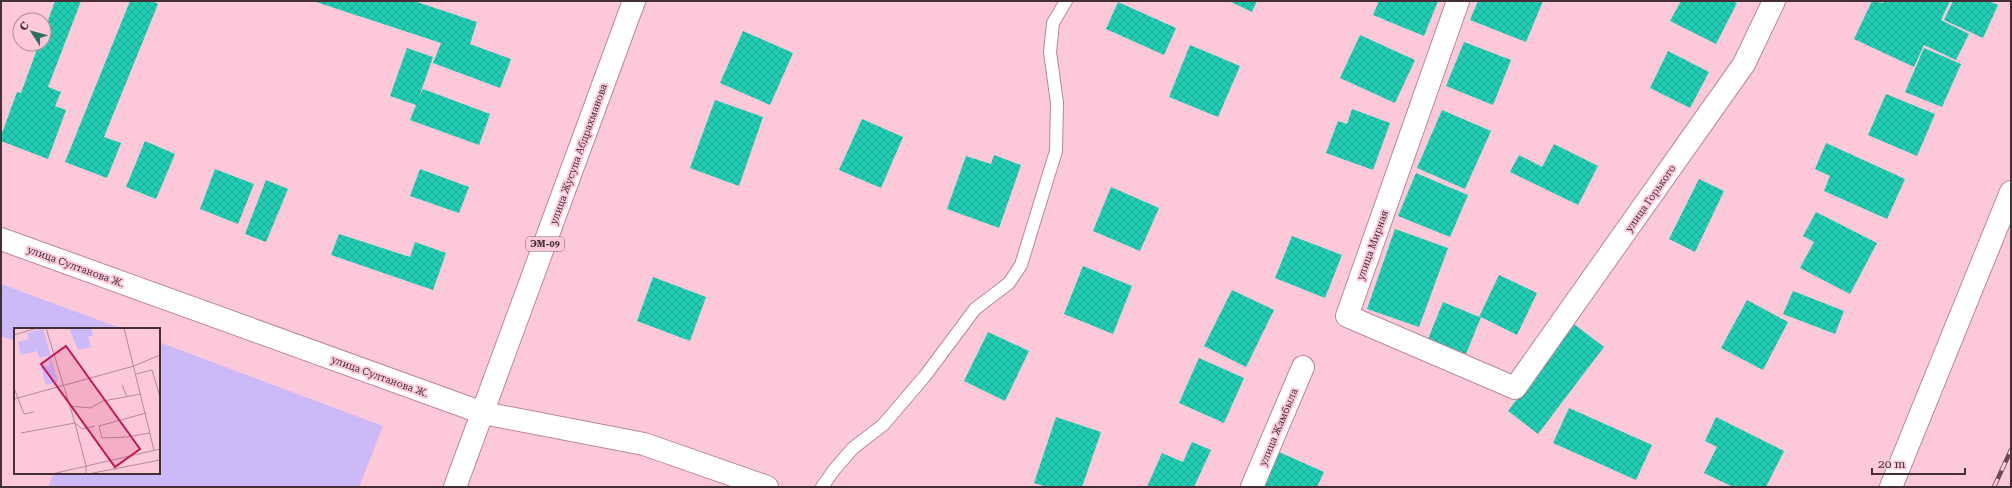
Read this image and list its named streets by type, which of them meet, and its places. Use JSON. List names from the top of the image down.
{
  "streets": {
    "main road": [
      "улица Жусупа Абдрахманова",
      "улица Горького",
      "ЭМ-09",
      "улица Мирная",
      "улица Султанова Ж.",
      "улица Жамбыла"
    ]
  },
  "crossings": [
    ["улица Жусупа Абдрахманова", "улица Султанова Ж."],
    ["улица Горького", "улица Мирная"]
  ],
  "scale_bar": "20 m",
  "north": "top left"
}
